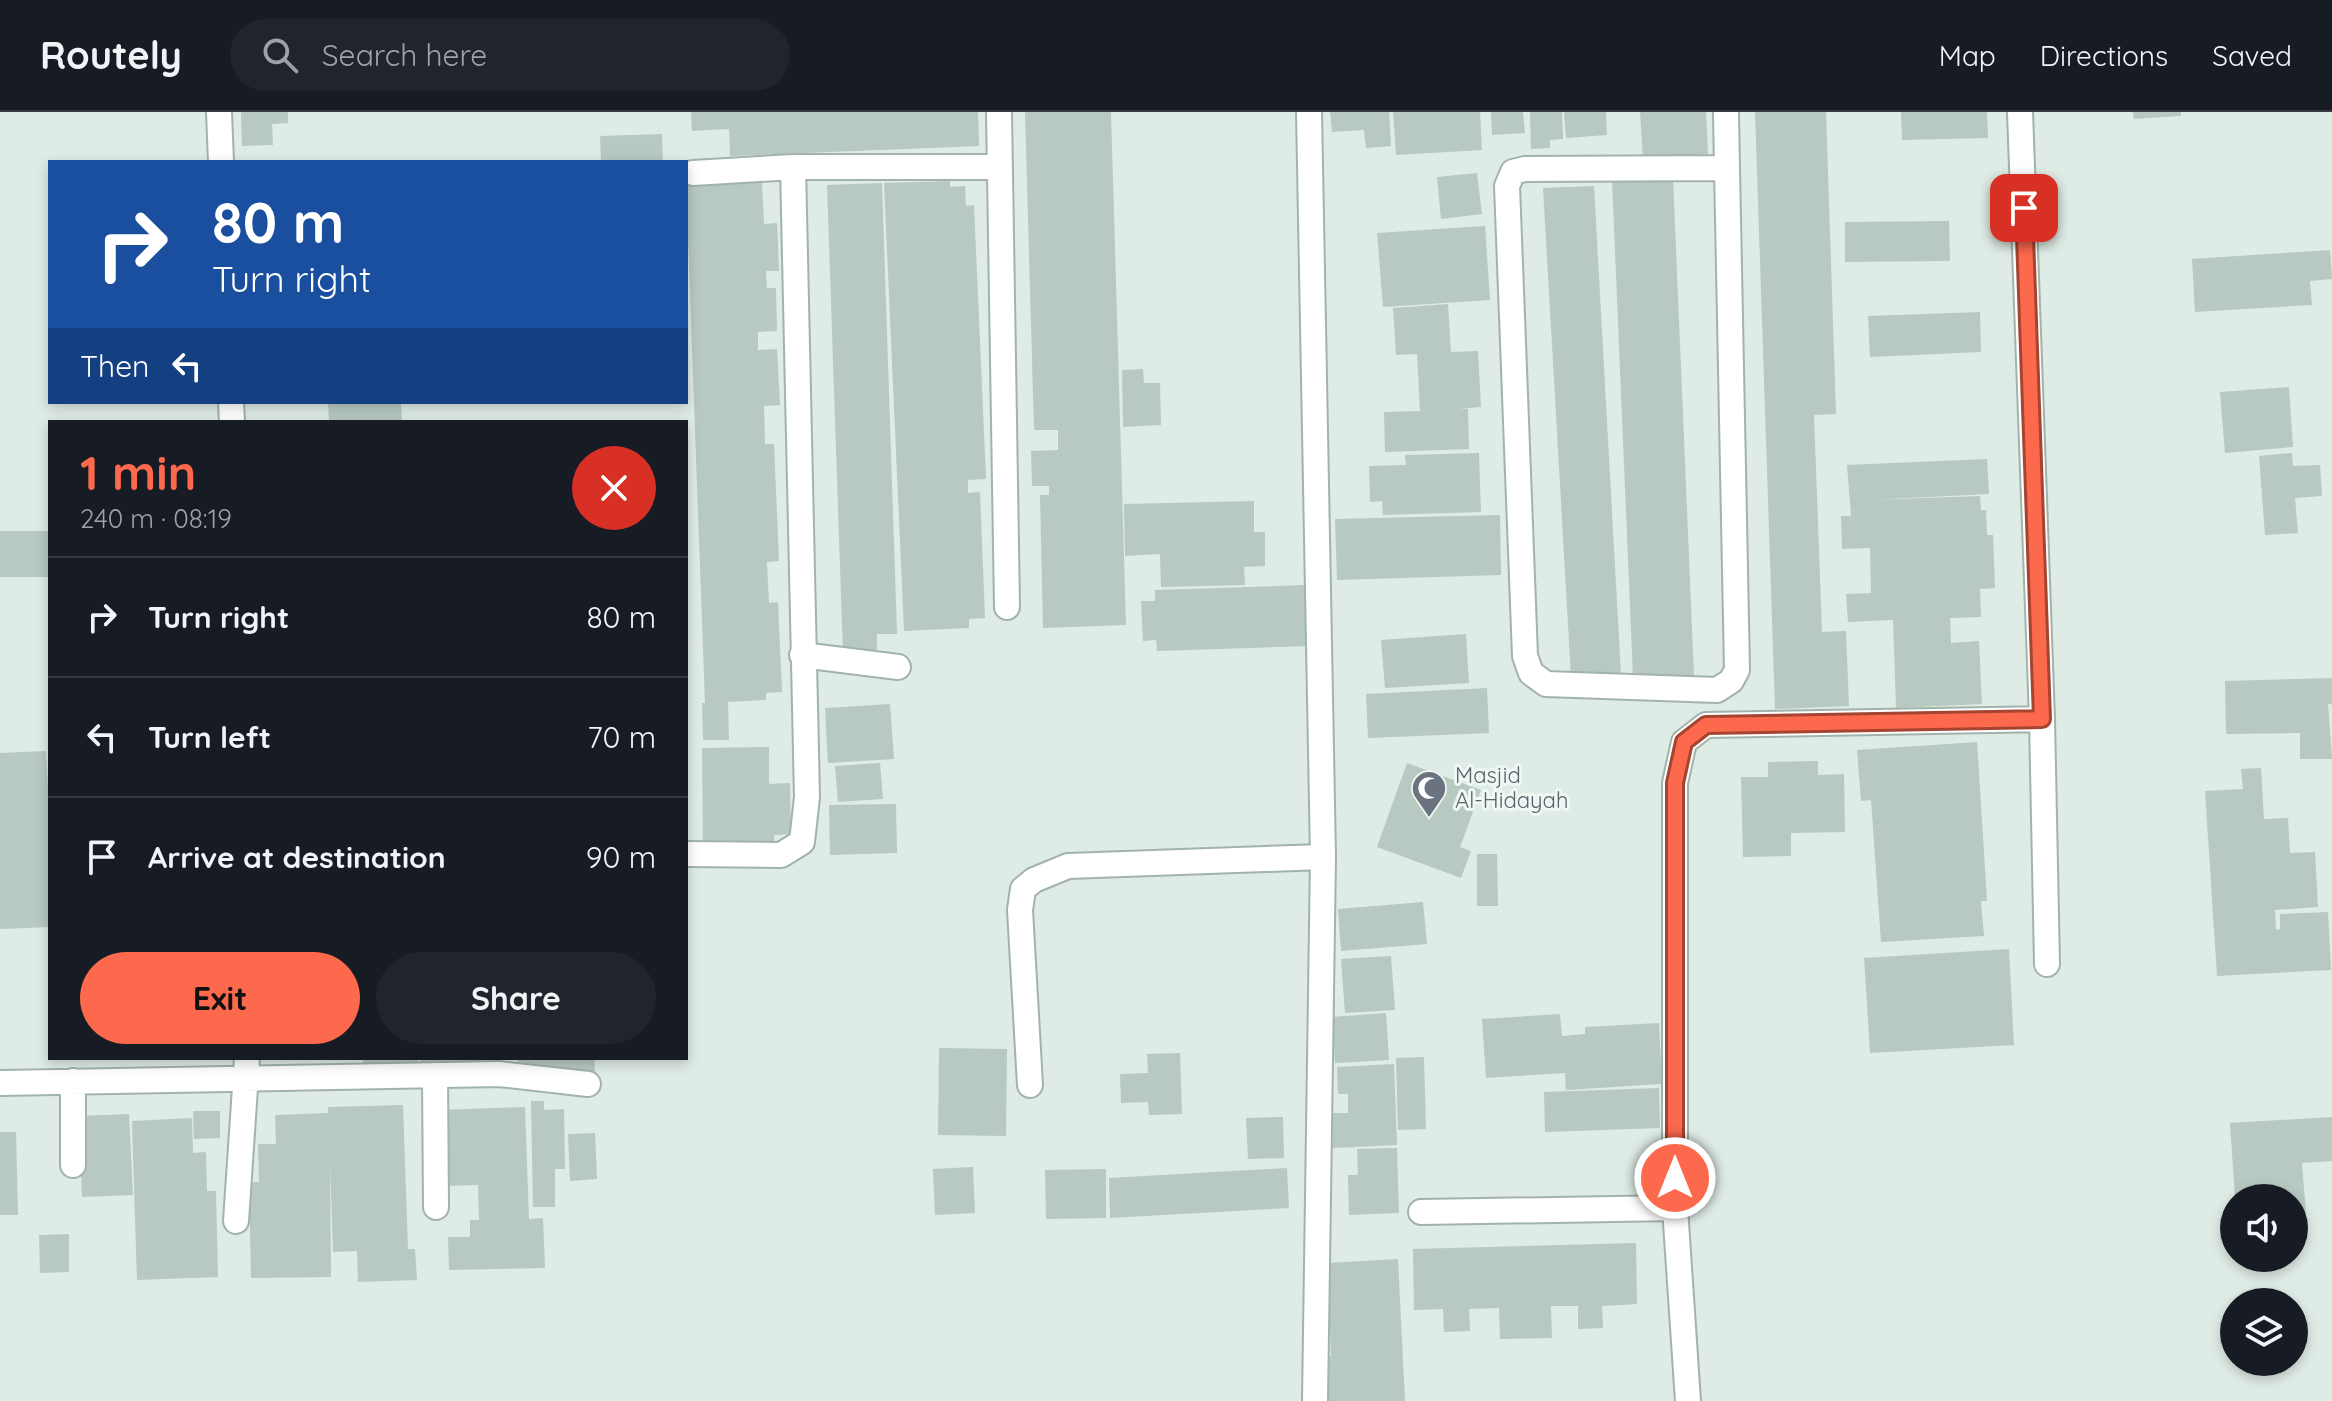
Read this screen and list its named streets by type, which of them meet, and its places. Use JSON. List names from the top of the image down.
{
  "places": {
    "mosque": ["Masjid Al-Hidayah"]
  },
  "page": {
    "header": "Routely",
    "search": "Search here",
    "nav": ["Map", "Directions", "Saved"],
    "turn": ["80 m", "Turn right"],
    "then": "Then",
    "heading": ["1 min", "240 m · 08:19"],
    "list": [
      {
        "name": "Turn right",
        "value": "80 m"
      },
      {
        "name": "Turn left",
        "value": "70 m"
      },
      {
        "name": "Arrive at destination",
        "value": "90 m"
      }
    ],
    "buttons": ["Exit", "Share"]
  }
}
